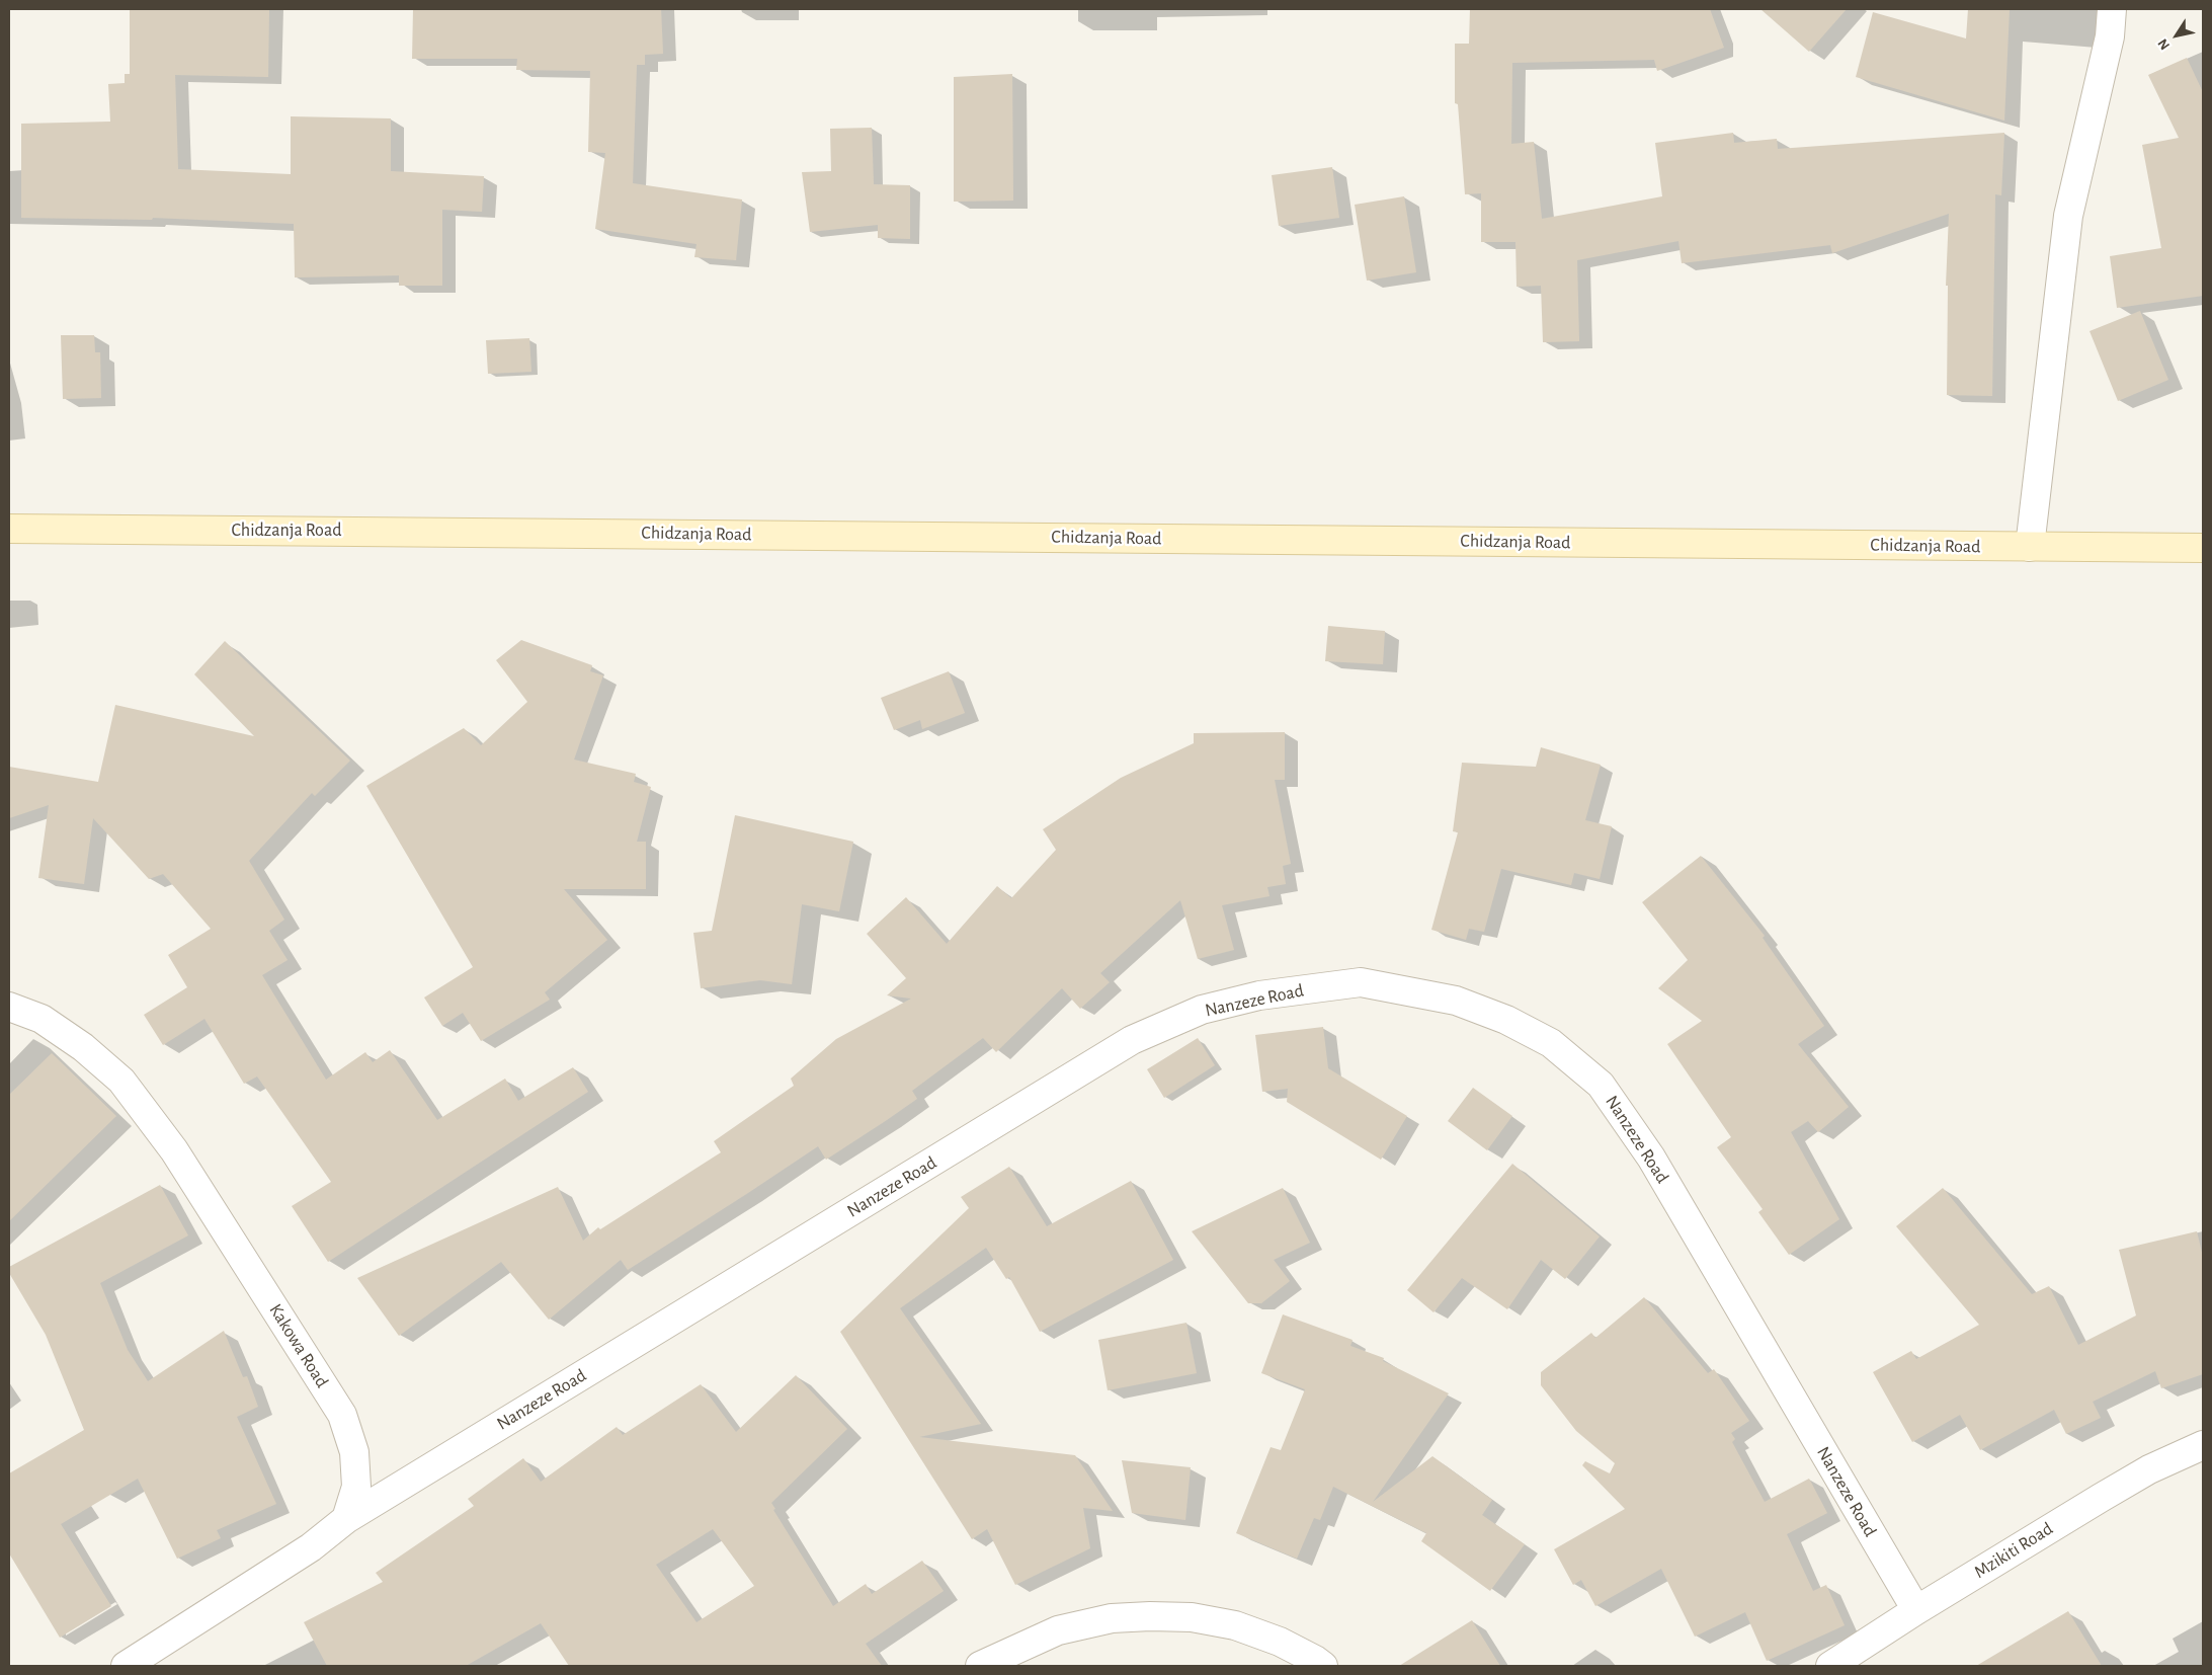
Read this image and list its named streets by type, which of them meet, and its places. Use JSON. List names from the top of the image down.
{
  "streets": {
    "street": [
      "Chidzanja Road",
      "Nanzeze Road",
      "Kakowa Road",
      "Mzikiti Road"
    ]
  },
  "crossings": [
    ["Nanzeze Road", "Kakowa Road"],
    ["Nanzeze Road", "Mzikiti Road"]
  ],
  "north": "bottom left"
}
